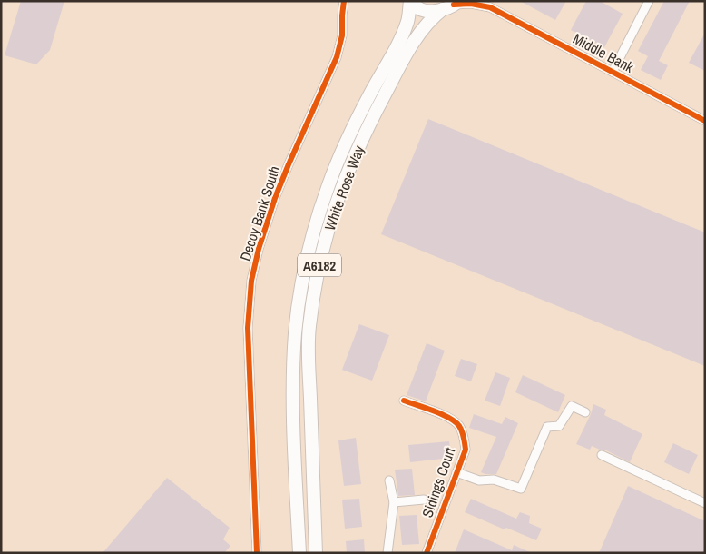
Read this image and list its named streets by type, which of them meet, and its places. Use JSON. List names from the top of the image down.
{
  "streets": {
    "highway": ["White Rose Way", "A6182"],
    "street": ["Middle Bank", "Decoy Bank South", "Sidings Court"]
  },
  "crossings": [
    ["Middle Bank", "White Rose Way"]
  ]
}
